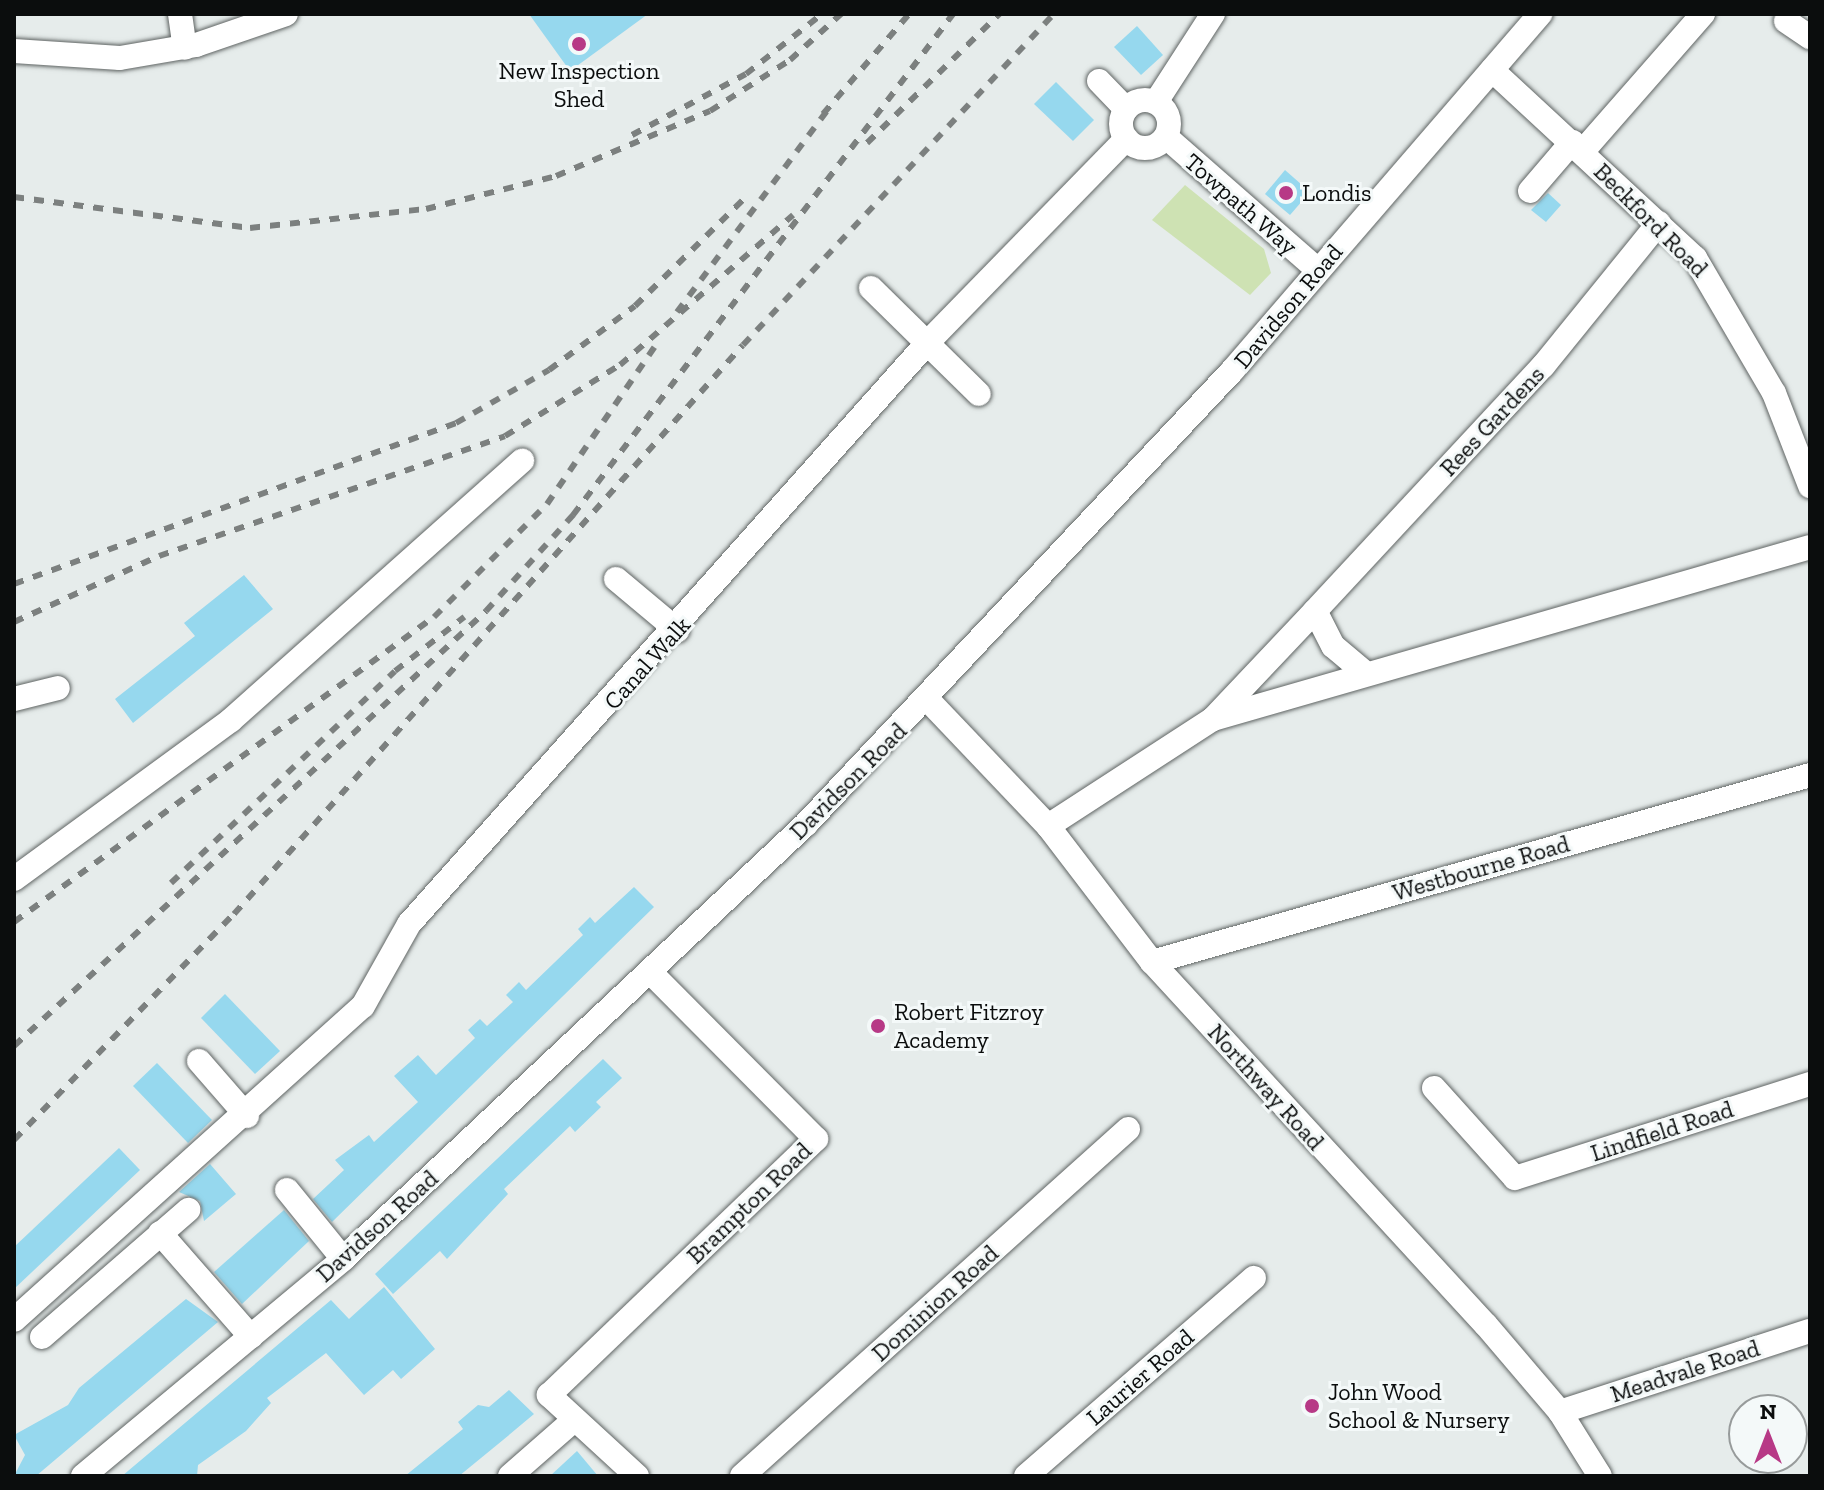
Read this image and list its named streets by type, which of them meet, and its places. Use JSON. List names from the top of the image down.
{
  "streets": {
    "street": [
      "Towpath Way",
      "Beckford Road",
      "Davidson Road",
      "Rees Gardens",
      "Canal Walk",
      "Westbourne Road",
      "Northway Road",
      "Lindfield Road",
      "Brampton Road",
      "Dominion Road",
      "Meadvale Road",
      "Laurier Road"
    ]
  },
  "crossings": [
    ["Towpath Way", "Davidson Road"],
    ["Towpath Way", "Canal Walk"],
    ["Beckford Road", "Davidson Road"],
    ["Beckford Road", "Rees Gardens"],
    ["Davidson Road", "Northway Road"],
    ["Davidson Road", "Brampton Road"],
    ["Rees Gardens", "Northway Road"],
    ["Westbourne Road", "Northway Road"],
    ["Northway Road", "Meadvale Road"]
  ],
  "places": [
    "New Inspection Shed",
    "Londis",
    "Robert Fitzroy Academy",
    "John Wood School & Nursery"
  ],
  "north": "top"
}
